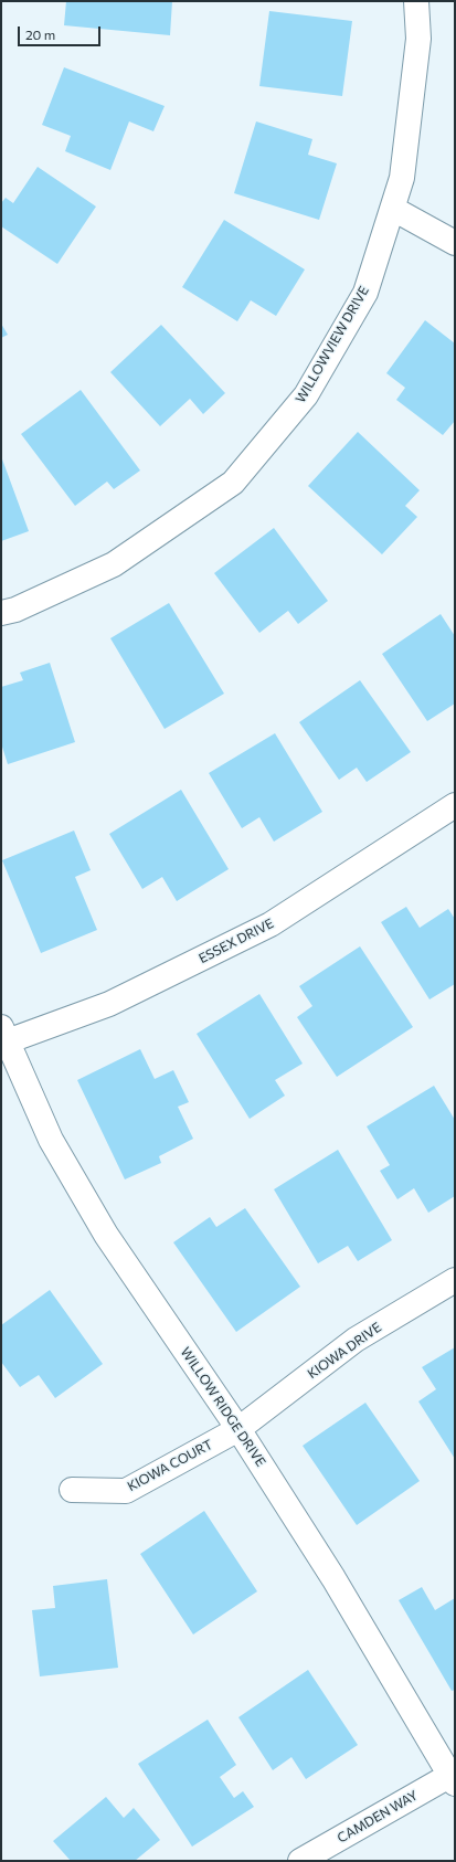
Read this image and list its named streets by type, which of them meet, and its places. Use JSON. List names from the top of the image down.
{
  "streets": {
    "street": [
      "WILLOWVIEW DRIVE",
      "ESSEX DRIVE",
      "KIOWA DRIVE",
      "WILLOW RIDGE DRIVE",
      "KIOWA COURT",
      "CAMDEN WAY"
    ]
  },
  "crossings": [
    ["ESSEX DRIVE", "WILLOW RIDGE DRIVE"],
    ["KIOWA DRIVE", "WILLOW RIDGE DRIVE"],
    ["KIOWA DRIVE", "KIOWA COURT"],
    ["WILLOW RIDGE DRIVE", "KIOWA COURT"],
    ["WILLOW RIDGE DRIVE", "CAMDEN WAY"]
  ],
  "scale_bar": "20 m"
}
